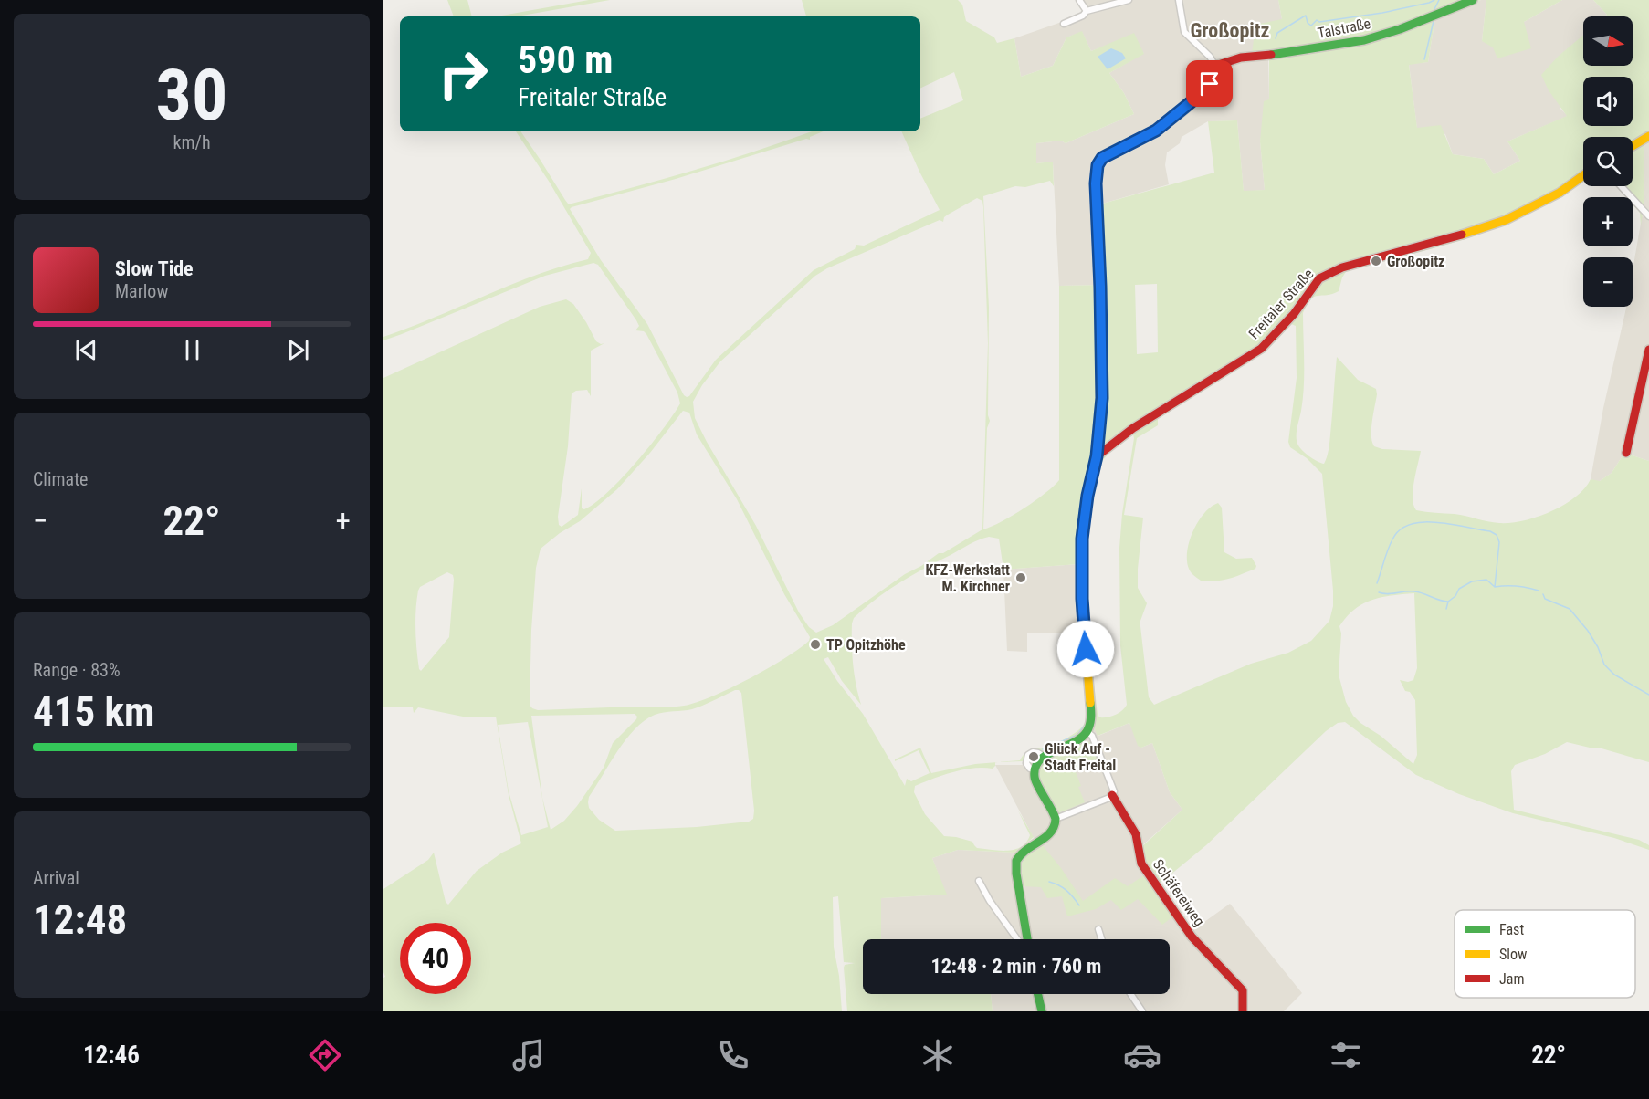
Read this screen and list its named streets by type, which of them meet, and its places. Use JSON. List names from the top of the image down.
{
  "streets": {
    "street": ["Talstraße", "Freitaler Straße", "Schäfereiweg"]
  },
  "districts": ["Großopitz"],
  "places": [
    "Großopitz",
    "KFZ-Werkstatt M. Kirchner",
    "TP Opitzhöhe",
    "Glück Auf - Stadt Freital"
  ],
  "legend": ["Fast", "Slow", "Jam"],
  "north": "right",
  "page": {
    "tile": [
      ["30", "km/h"],
      "Climate",
      ["Range · 83%", "415 km"],
      ["Arrival", "12:48"]
    ],
    "map_buttons": ["+", "−"],
    "turn": ["590 m", "Freitaler Straße"],
    "song": ["Slow Tide", "Marlow"],
    "heat": ["−", "22°", "+"],
    "limit": "40",
    "trip": "12:48 · 2 min · 760 m",
    "tabs": ["12:46", "22°"]
  }
}
